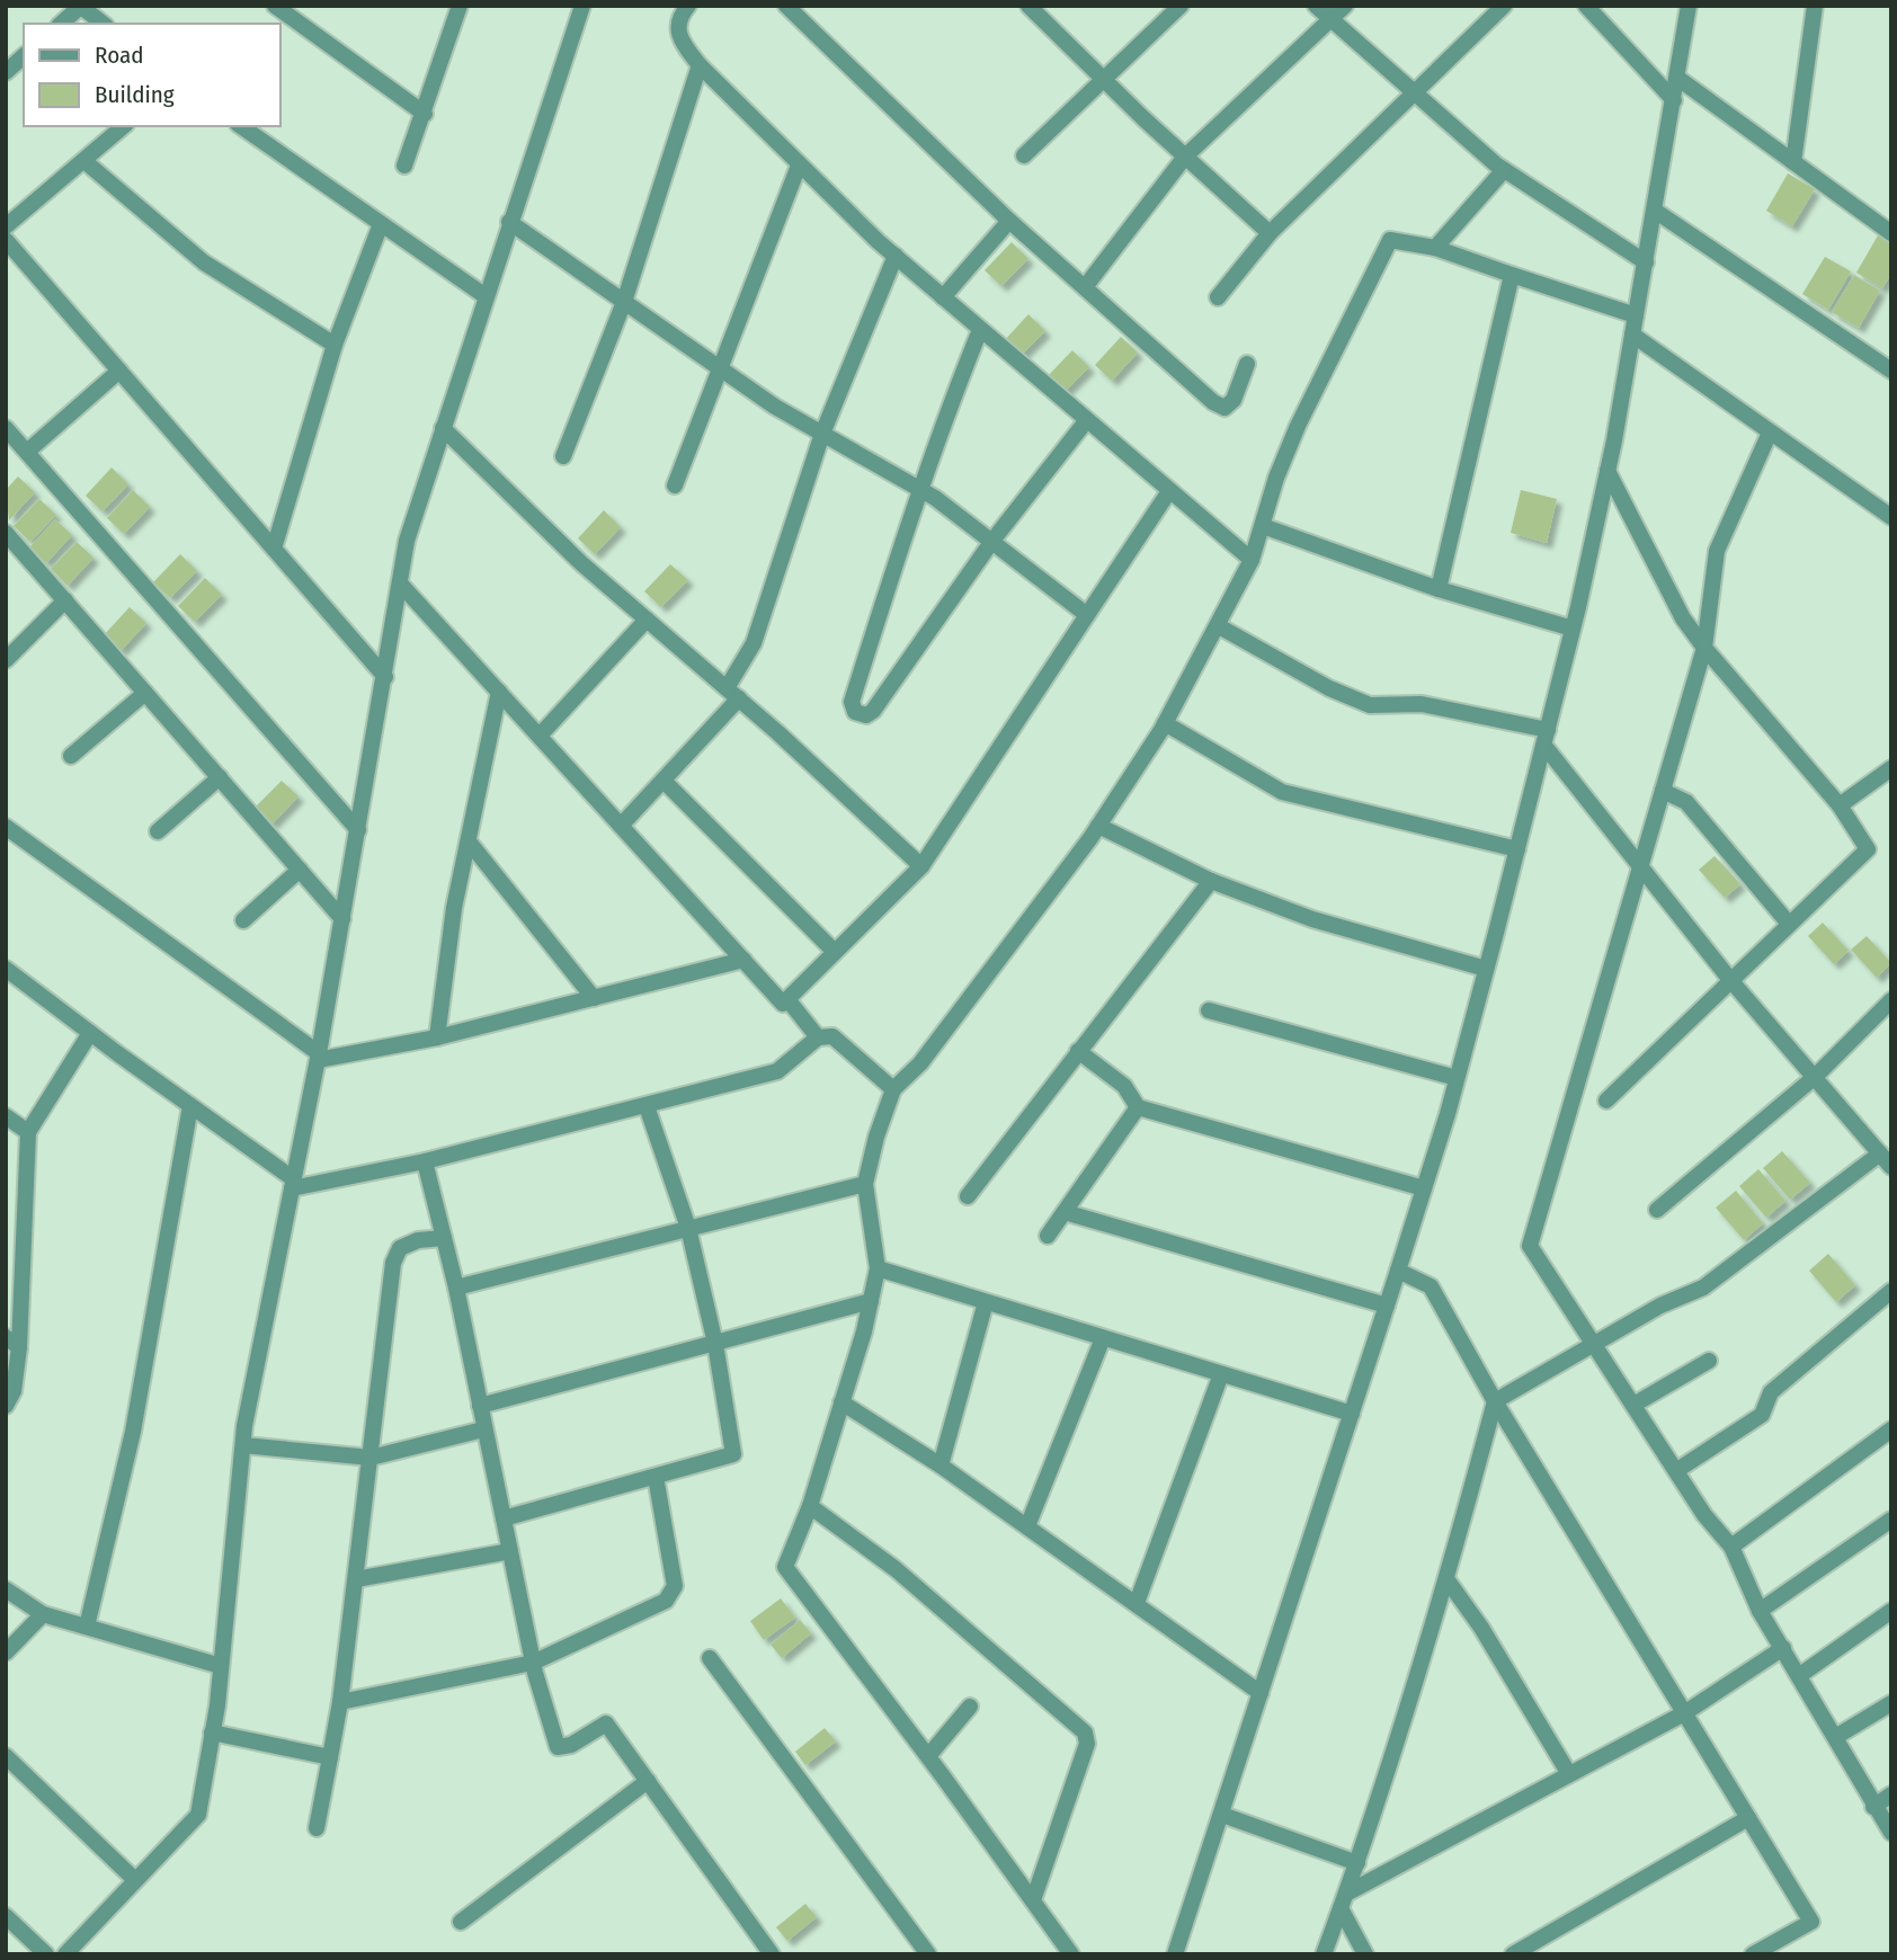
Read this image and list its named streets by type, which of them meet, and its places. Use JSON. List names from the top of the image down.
{
  "legend": ["Road", "Building"]
}
